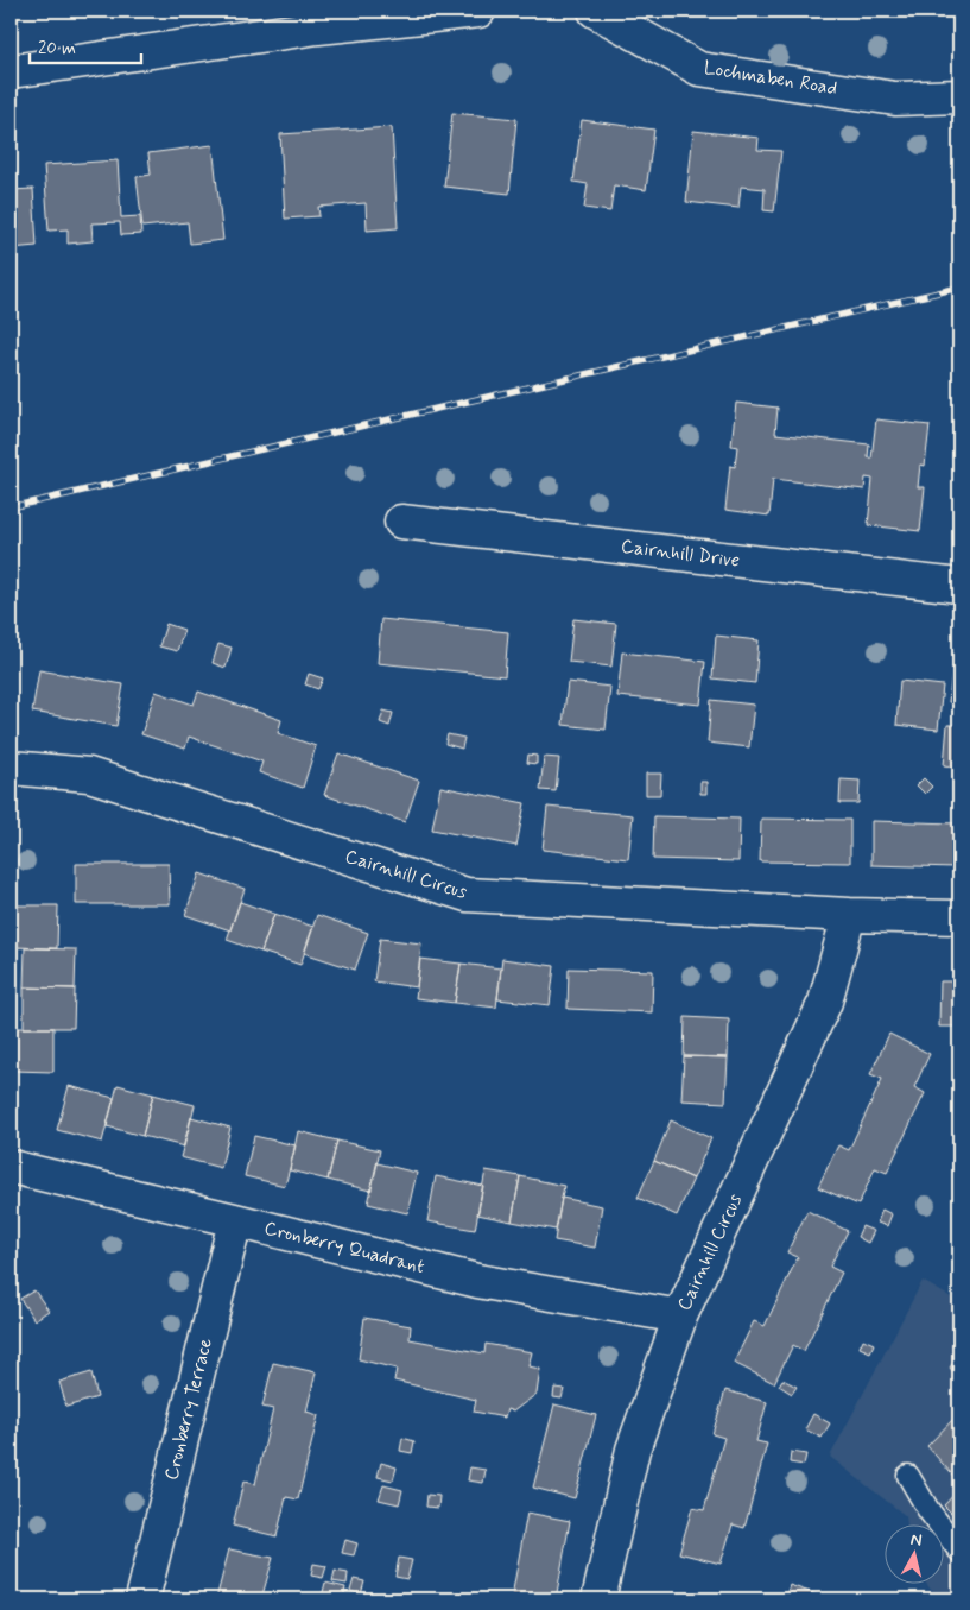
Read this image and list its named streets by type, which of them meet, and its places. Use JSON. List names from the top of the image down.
{
  "streets": {
    "street": [
      "Lochmaben Road",
      "Cairnhill Drive",
      "Cairnhill Circus",
      "Cronberry Quadrant",
      "Cronberry Terrace"
    ]
  },
  "crossings": [
    ["Cairnhill Circus", "Cronberry Quadrant"],
    ["Cronberry Quadrant", "Cronberry Terrace"]
  ],
  "scale_bar": "20 m",
  "north": "top"
}
